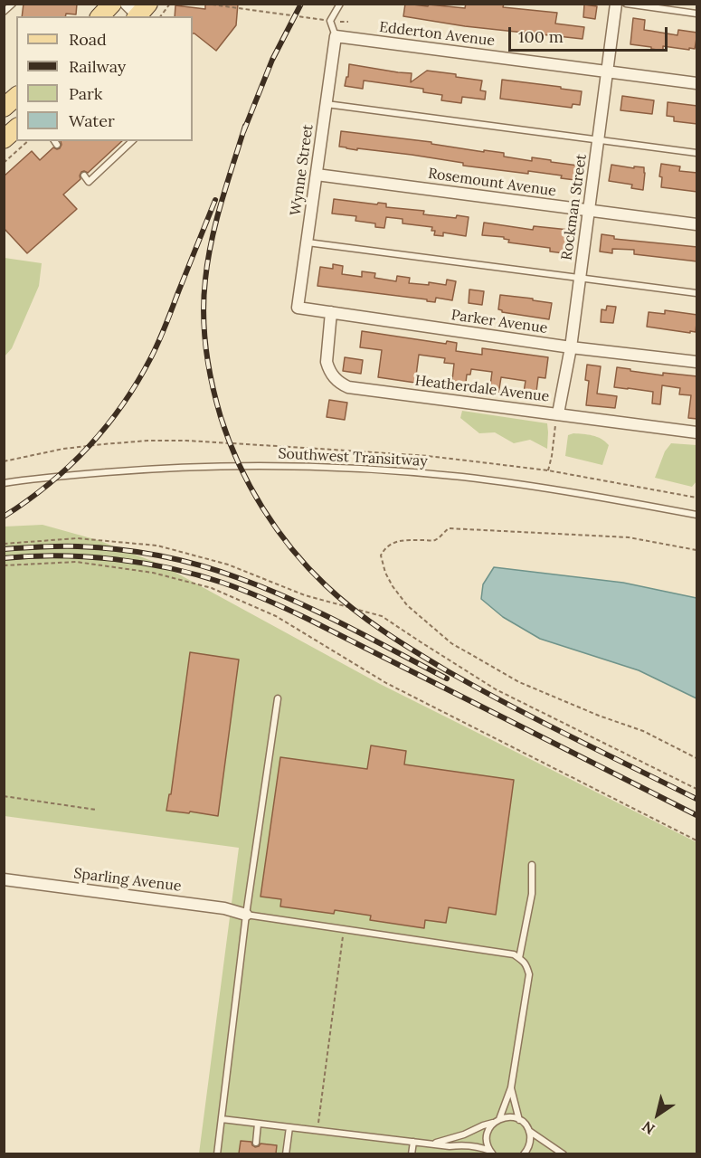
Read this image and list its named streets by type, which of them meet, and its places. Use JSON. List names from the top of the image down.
{
  "streets": {
    "street": [
      "Edderton Avenue",
      "Wynne Street",
      "Rosemount Avenue",
      "Rockman Street",
      "Parker Avenue",
      "Heatherdale Avenue",
      "Sparling Avenue"
    ],
    "lane": ["Southwest Transitway"]
  },
  "crossings": [
    ["Edderton Avenue", "Wynne Street"],
    ["Edderton Avenue", "Rockman Street"],
    ["Wynne Street", "Rosemount Avenue"],
    ["Wynne Street", "Parker Avenue"],
    ["Rosemount Avenue", "Rockman Street"],
    ["Rockman Street", "Parker Avenue"],
    ["Rockman Street", "Heatherdale Avenue"],
    ["Parker Avenue", "Heatherdale Avenue"]
  ],
  "legend": [
    "Road",
    "Railway",
    "Park",
    "Water"
  ],
  "scale_bar": "100 m",
  "north": "bottom left"
}
